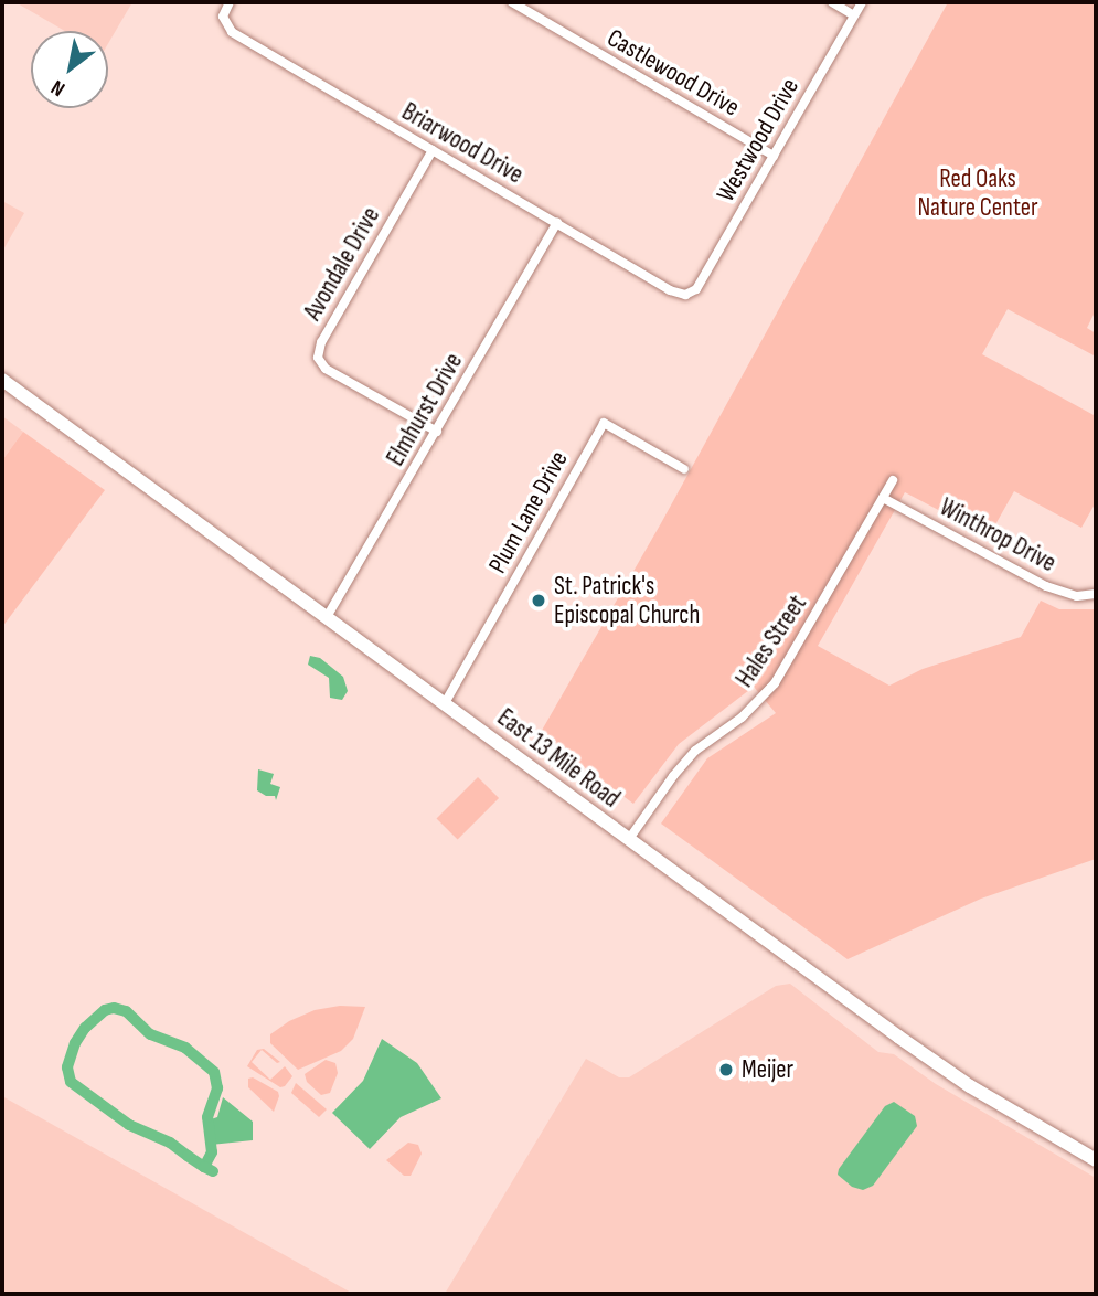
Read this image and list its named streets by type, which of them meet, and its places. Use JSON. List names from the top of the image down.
{
  "streets": {
    "main road": ["East 13 Mile Road"],
    "street": [
      "Castlewood Drive",
      "Westwood Drive",
      "Briarwood Drive",
      "Avondale Drive",
      "Elmhurst Drive",
      "Plum Lane Drive",
      "Winthrop Drive",
      "Hales Street"
    ]
  },
  "crossings": [
    ["Castlewood Drive", "Westwood Drive"],
    ["Westwood Drive", "Briarwood Drive"],
    ["Briarwood Drive", "Avondale Drive"],
    ["Briarwood Drive", "Elmhurst Drive"],
    ["Avondale Drive", "Elmhurst Drive"],
    ["Elmhurst Drive", "East 13 Mile Road"],
    ["Plum Lane Drive", "East 13 Mile Road"],
    ["Winthrop Drive", "Hales Street"],
    ["Hales Street", "East 13 Mile Road"]
  ],
  "parks": ["Red Oaks Nature Center"],
  "places": ["St. Patrick's Episcopal Church", "Meijer"],
  "north": "bottom left"
}
